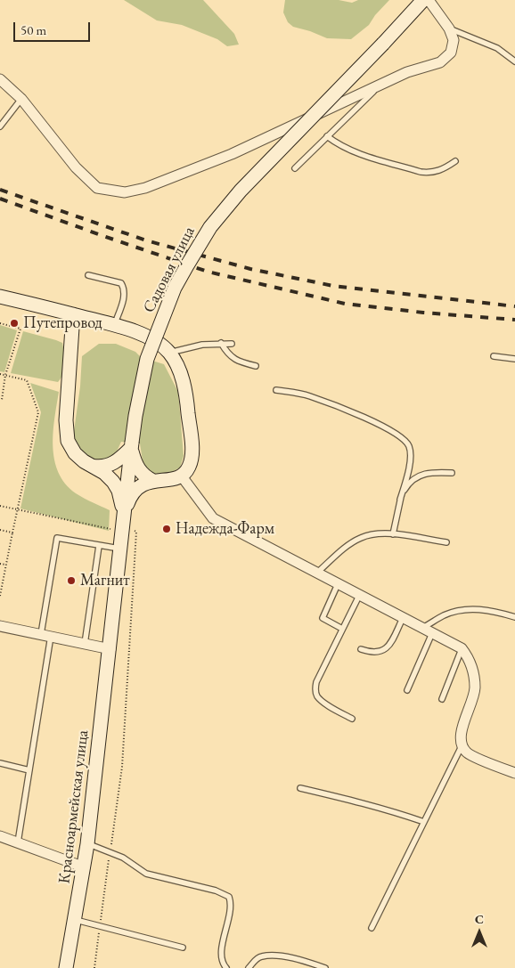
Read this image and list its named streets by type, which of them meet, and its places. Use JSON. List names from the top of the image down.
{
  "streets": {
    "main road": ["Садовая улица", "Красноармейская улица"]
  },
  "crossings": [
    ["Садовая улица", "Красноармейская улица"]
  ],
  "places": ["Путепровод", "Надежда-Фарм", "Магнит"],
  "scale_bar": "50 m",
  "north": "top"
}
